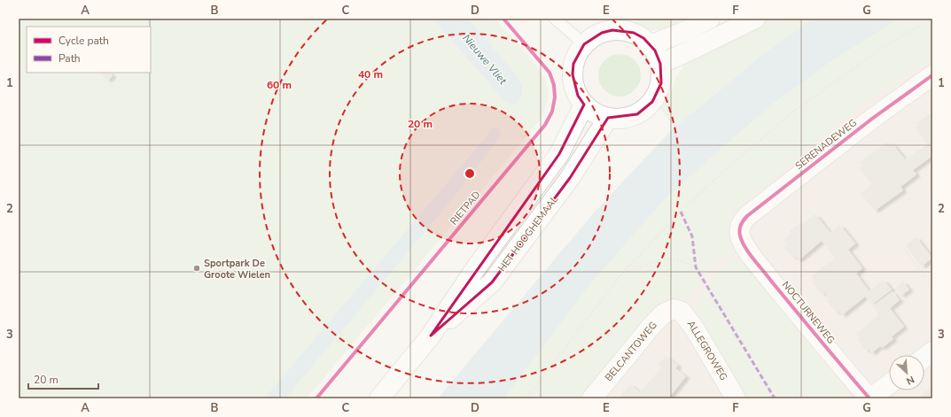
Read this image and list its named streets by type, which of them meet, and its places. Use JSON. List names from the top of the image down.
{
  "streets": {
    "street": [
      "SERENADEWEG",
      "HET HOOGHEMAAL",
      "NOCTURNEWEG",
      "ALLEGROWEG",
      "BELCANTOWEG"
    ],
    "cycle path": ["RIETPAD"]
  },
  "crossings": [
    ["SERENADEWEG", "NOCTURNEWEG"],
    ["ALLEGROWEG", "BELCANTOWEG"]
  ],
  "water": ["Nieuwe Vliet"],
  "places": ["Sportpark De Groote Wielen"],
  "legend": ["Cycle path", "Path"],
  "scale_bar": "20 m",
  "north": "bottom right",
  "grid": {
    "columns": [
      "A",
      "B",
      "C",
      "D",
      "E",
      "F",
      "G"
    ],
    "rows": ["1", "2", "3"]
  },
  "rings": ["40 m", "60 m", "20 m"]
}
